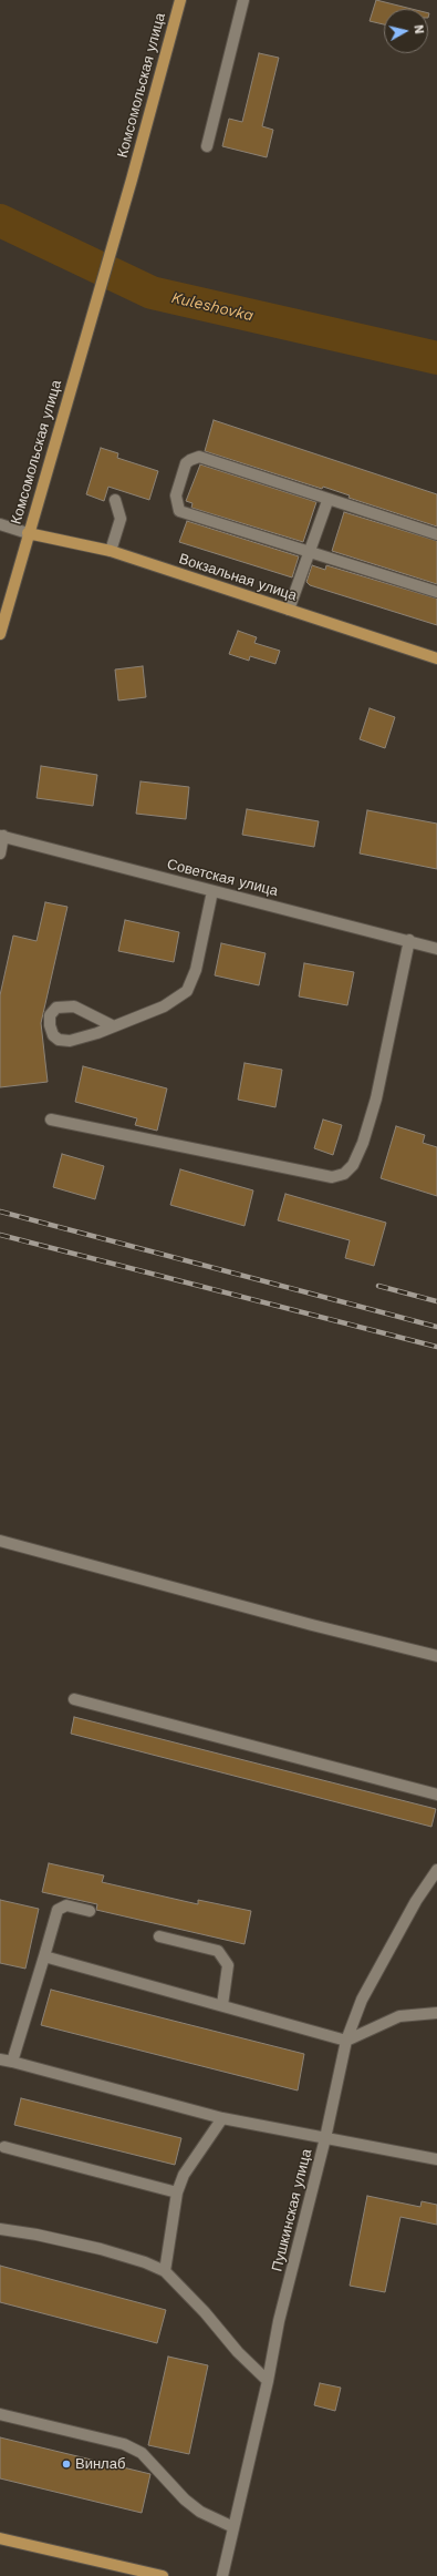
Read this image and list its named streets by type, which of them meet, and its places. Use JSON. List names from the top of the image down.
{
  "streets": {
    "main road": ["Комсомольская улица", "Вокзальная улица"],
    "street": ["Советская улица", "Пушкинская улица"]
  },
  "crossings": [
    ["Комсомольская улица", "Вокзальная улица"]
  ],
  "water": ["Kuleshovka"],
  "places": ["Винлаб"],
  "north": "right"
}
